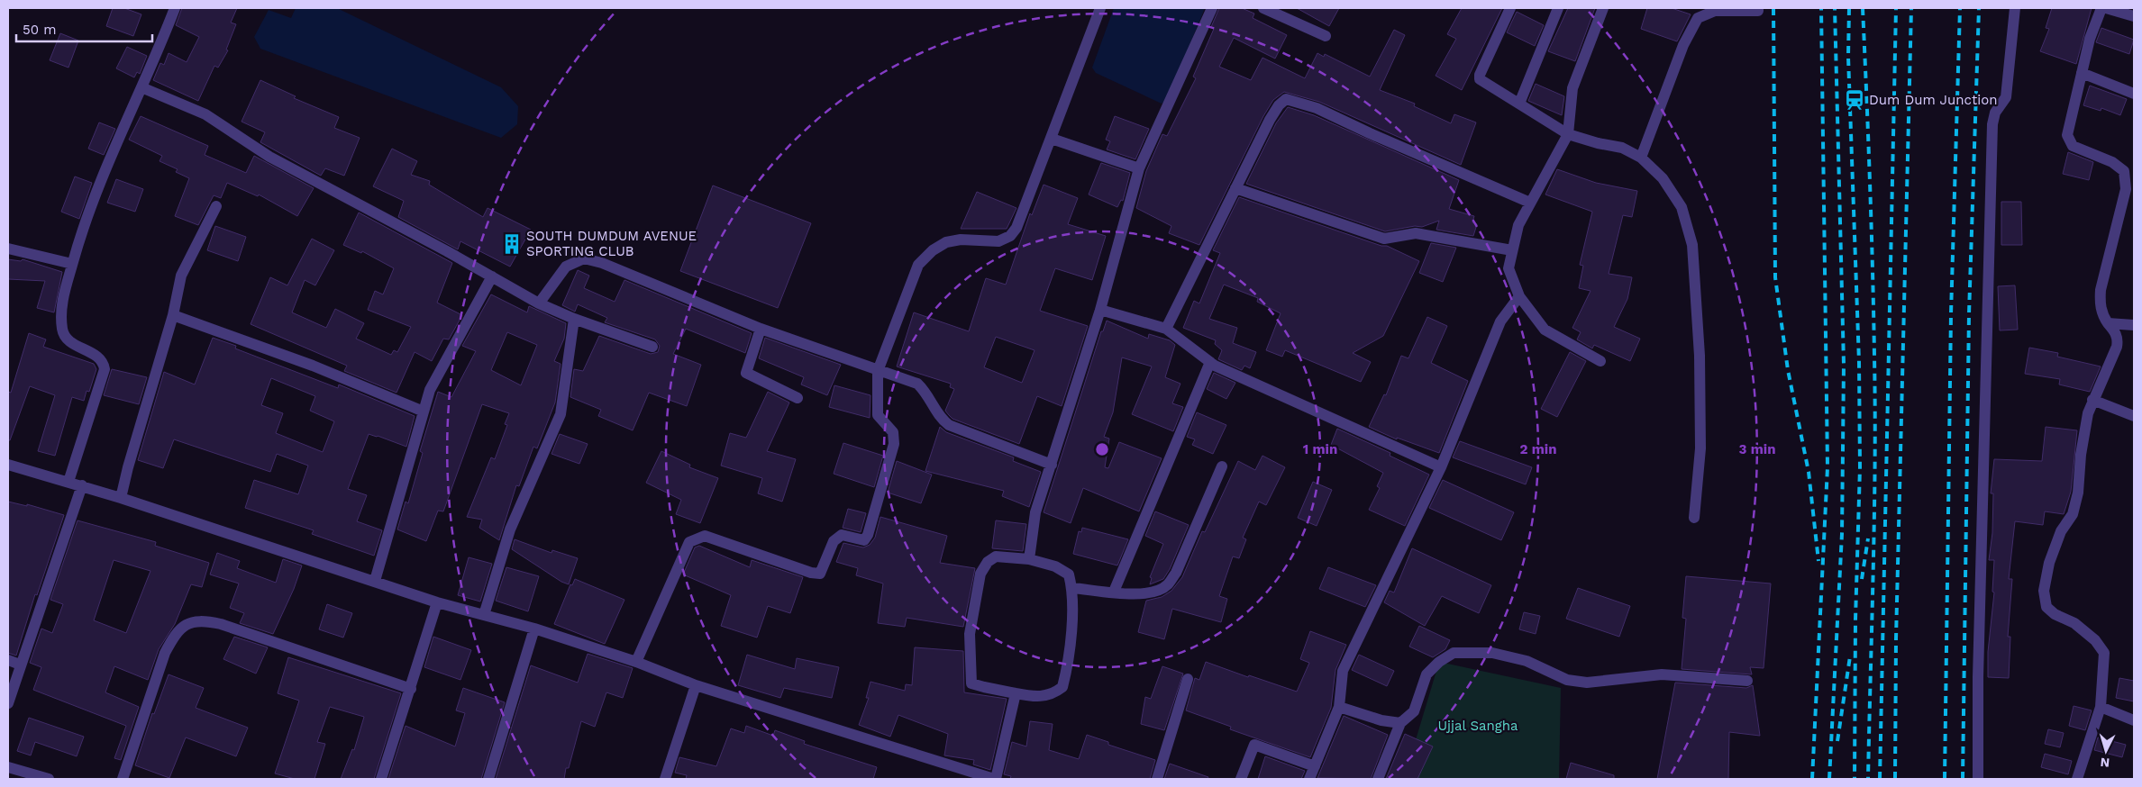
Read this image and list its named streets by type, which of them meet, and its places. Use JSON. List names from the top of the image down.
{
  "parks": ["Ujjal Sangha"],
  "places": {
    "station": ["Dum Dum Junction"],
    "building": ["SOUTH DUMDUM AVENUE SPORTING CLUB"]
  },
  "scale_bar": "50 m",
  "north": "bottom",
  "rings": ["1 min", "2 min", "3 min"]
}
